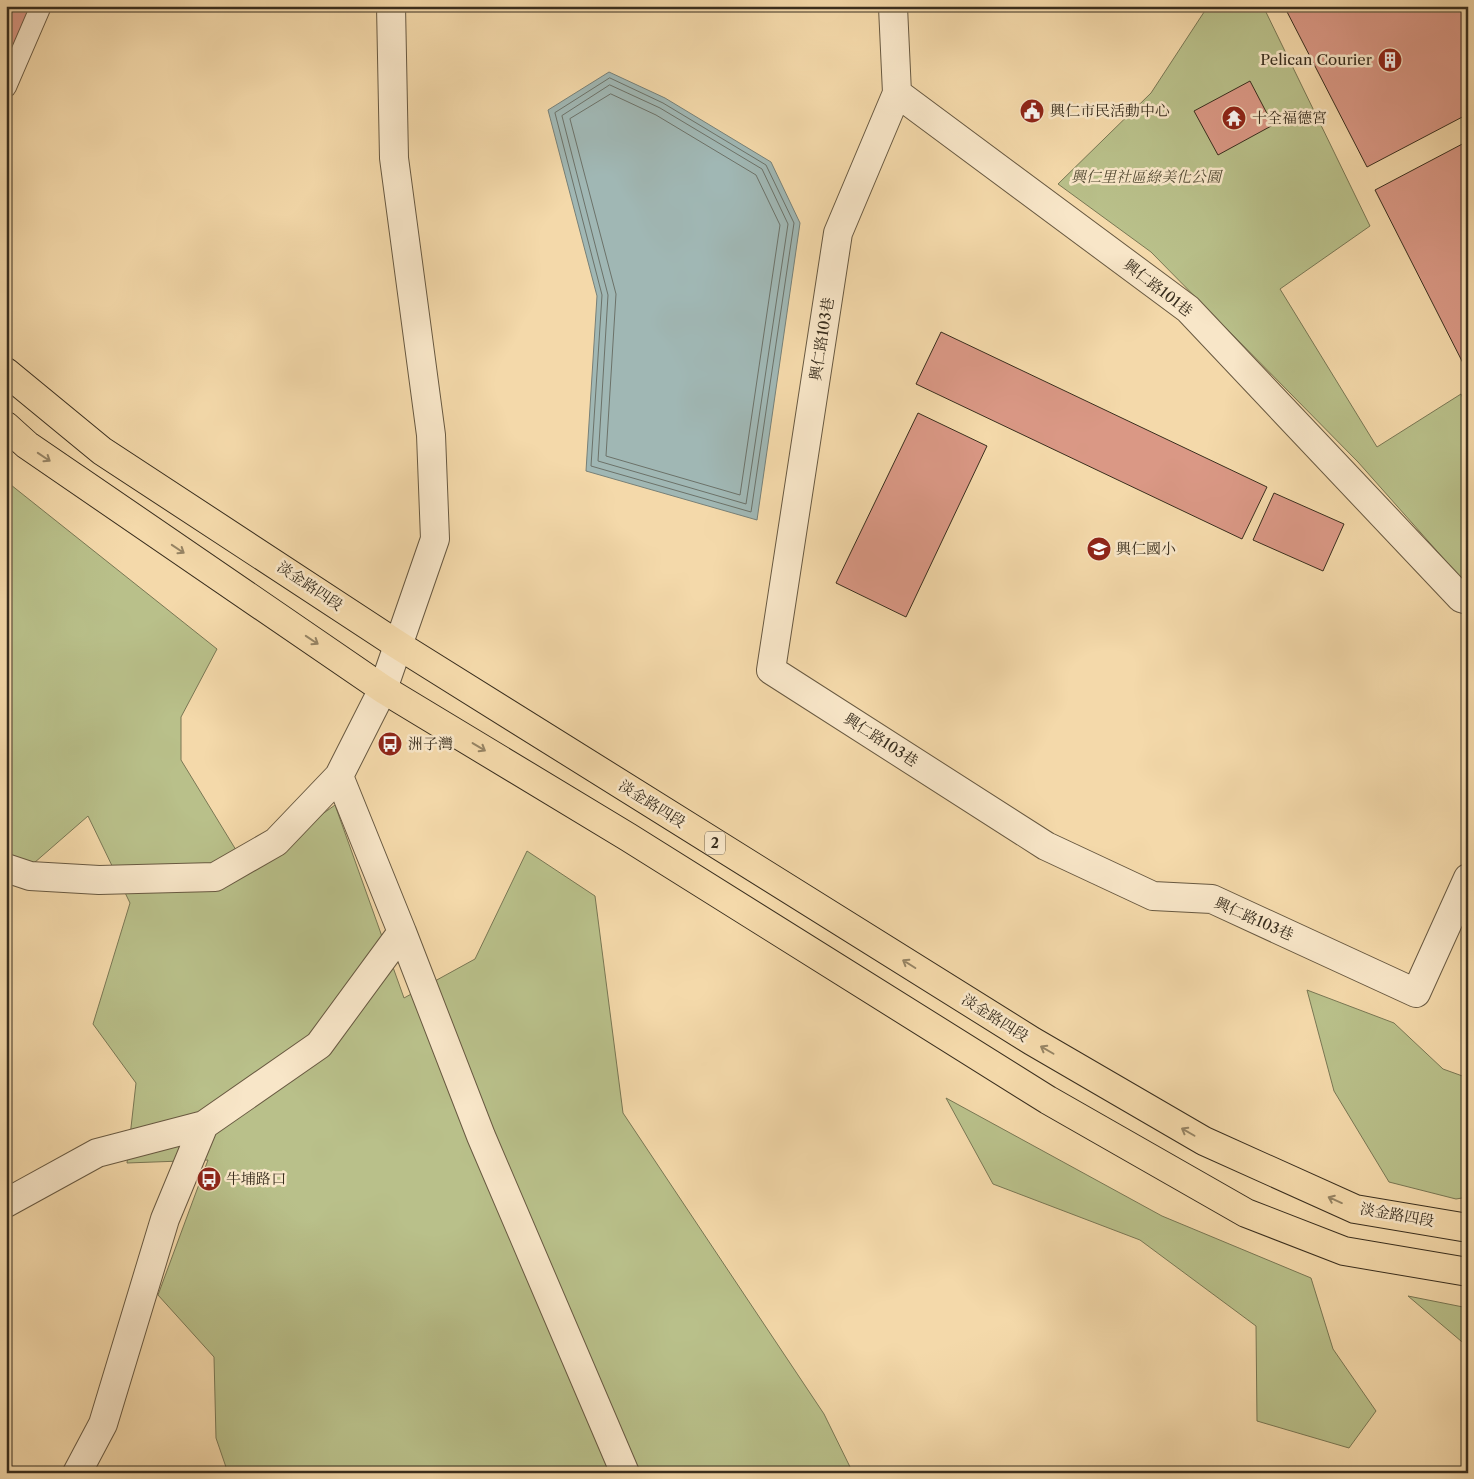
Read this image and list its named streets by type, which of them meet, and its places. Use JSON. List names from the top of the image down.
{
  "streets": {
    "main road": ["淡金路四段", "2"],
    "street": ["興仁路101巷", "興仁路103巷"]
  },
  "crossings": [
    ["興仁路101巷", "興仁路103巷"]
  ],
  "parks": ["興仁里社區綠美化公園"],
  "places": {
    "building": ["Pelican Courier"],
    "public building": ["興仁市民活動中心"],
    "temple": ["十全福德宮"],
    "school or university": ["興仁國小"],
    "bus stop": ["洲子灣", "牛埔路口"]
  }
}
